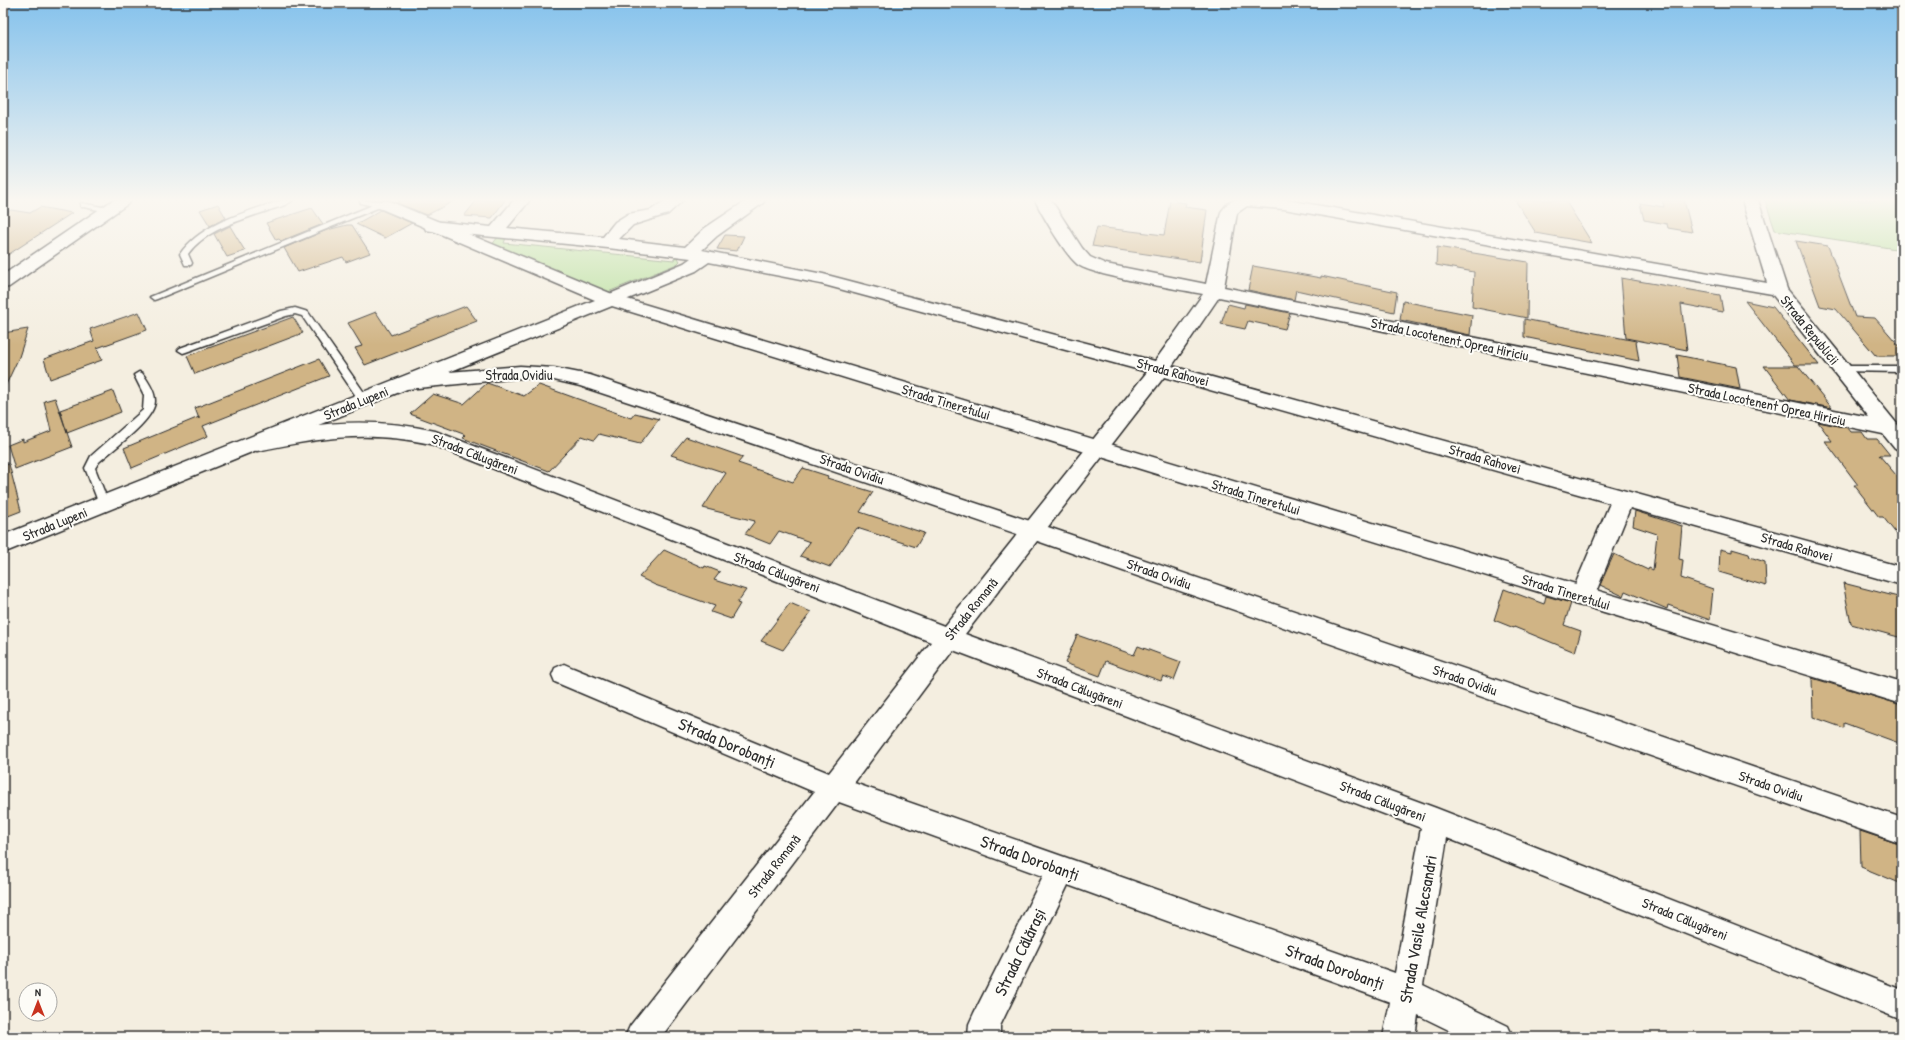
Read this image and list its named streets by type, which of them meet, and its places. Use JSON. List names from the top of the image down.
{
  "streets": {
    "street": [
      "Strada Republicii",
      "Strada Locotenent Oprea Hiriciu",
      "Strada Rahovei",
      "Strada Ovidiu",
      "Strada Tineretului",
      "Strada Lupeni",
      "Strada Călugăreni",
      "Strada Romană",
      "Strada Dorobanți",
      "Strada Vasile Alecsandri",
      "Strada Călărași"
    ]
  },
  "crossings": [
    ["Strada Republicii", "Strada Locotenent Oprea Hiriciu"],
    ["Strada Locotenent Oprea Hiriciu", "Strada Romană"],
    ["Strada Rahovei", "Strada Lupeni"],
    ["Strada Rahovei", "Strada Romană"],
    ["Strada Ovidiu", "Strada Lupeni"],
    ["Strada Ovidiu", "Strada Romană"],
    ["Strada Tineretului", "Strada Lupeni"],
    ["Strada Tineretului", "Strada Romană"],
    ["Strada Lupeni", "Strada Călugăreni"],
    ["Strada Călugăreni", "Strada Romană"],
    ["Strada Călugăreni", "Strada Vasile Alecsandri"],
    ["Strada Romană", "Strada Dorobanți"],
    ["Strada Dorobanți", "Strada Vasile Alecsandri"],
    ["Strada Dorobanți", "Strada Călărași"]
  ],
  "north": "top"
}
